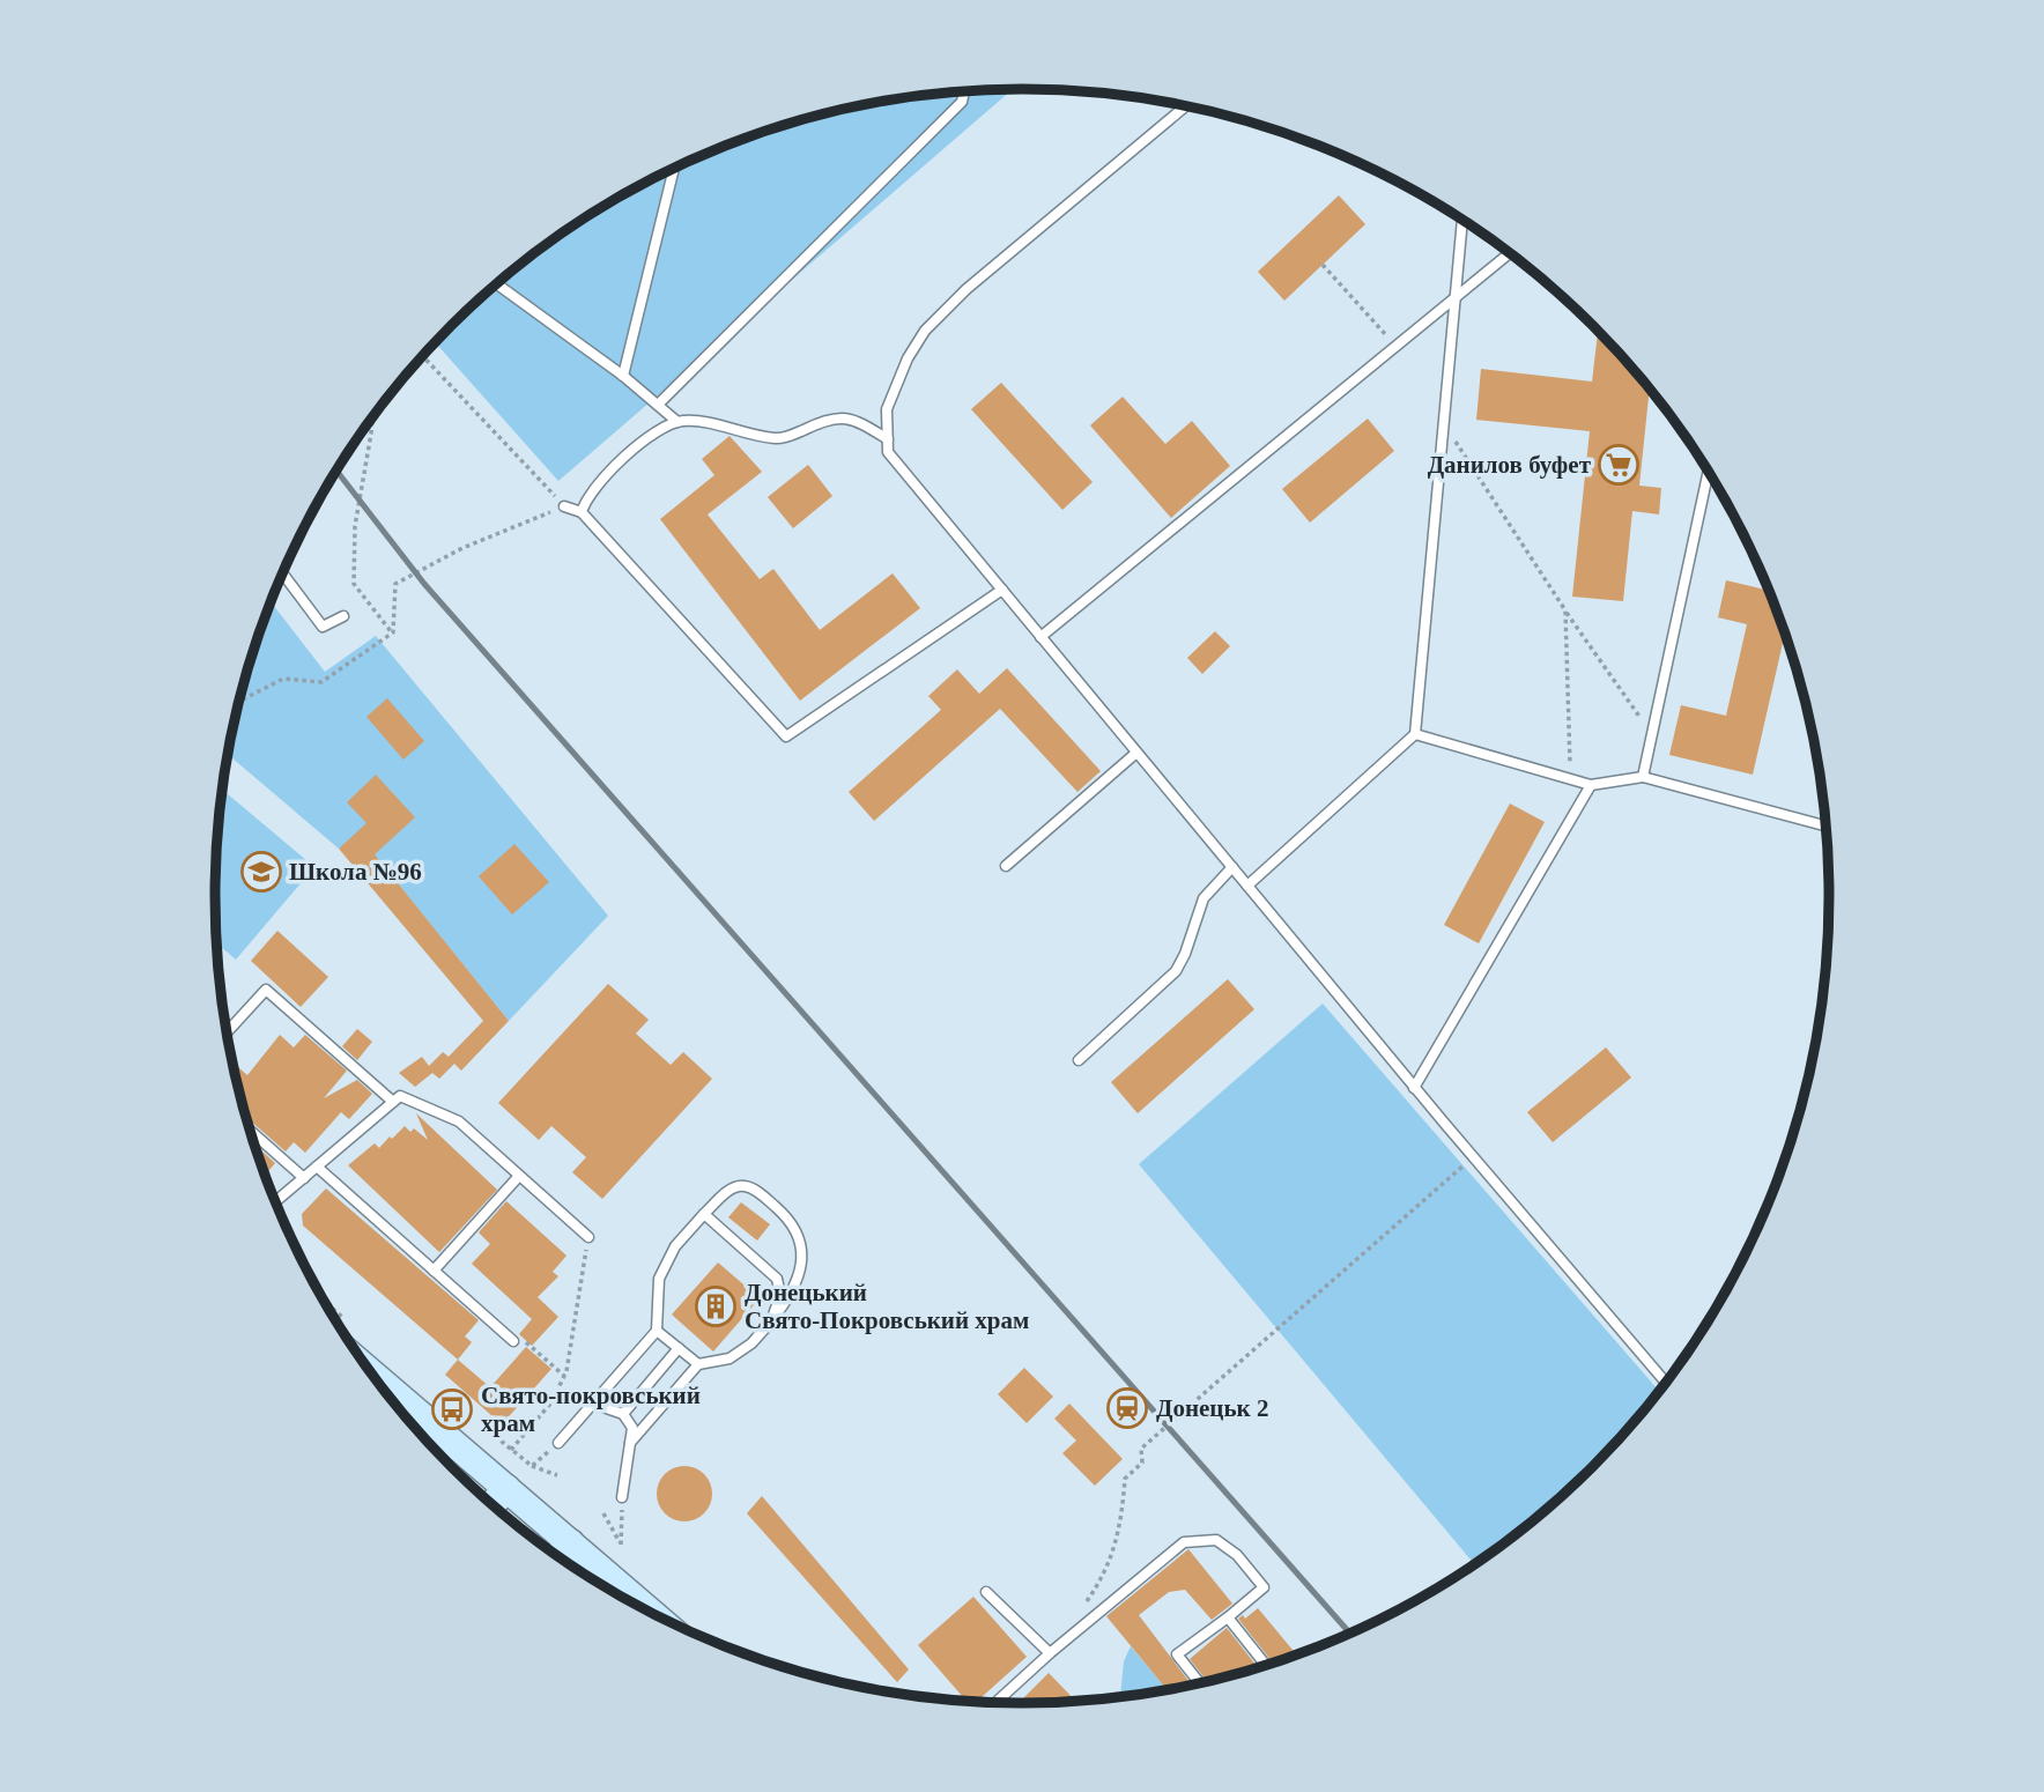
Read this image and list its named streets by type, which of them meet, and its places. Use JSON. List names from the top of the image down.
{
  "places": {
    "supermarket": ["Данилов буфет"],
    "school or university": ["Школа №96"],
    "building": ["Донецький Свято-Покровський храм"],
    "station": ["Донецьк 2"],
    "bus stop": ["Свято-покровський храм"]
  }
}
